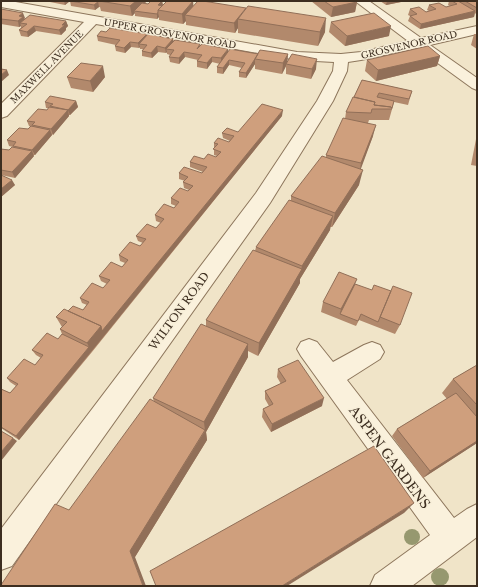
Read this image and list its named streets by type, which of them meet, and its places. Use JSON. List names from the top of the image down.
{
  "streets": {
    "street": [
      "UPPER GROSVENOR ROAD",
      "GROSVENOR ROAD",
      "MAXWELL AVENUE",
      "WILTON ROAD",
      "ASPEN GARDENS"
    ]
  },
  "crossings": [
    ["UPPER GROSVENOR ROAD", "GROSVENOR ROAD"],
    ["UPPER GROSVENOR ROAD", "MAXWELL AVENUE"],
    ["UPPER GROSVENOR ROAD", "WILTON ROAD"],
    ["GROSVENOR ROAD", "WILTON ROAD"]
  ]
}
